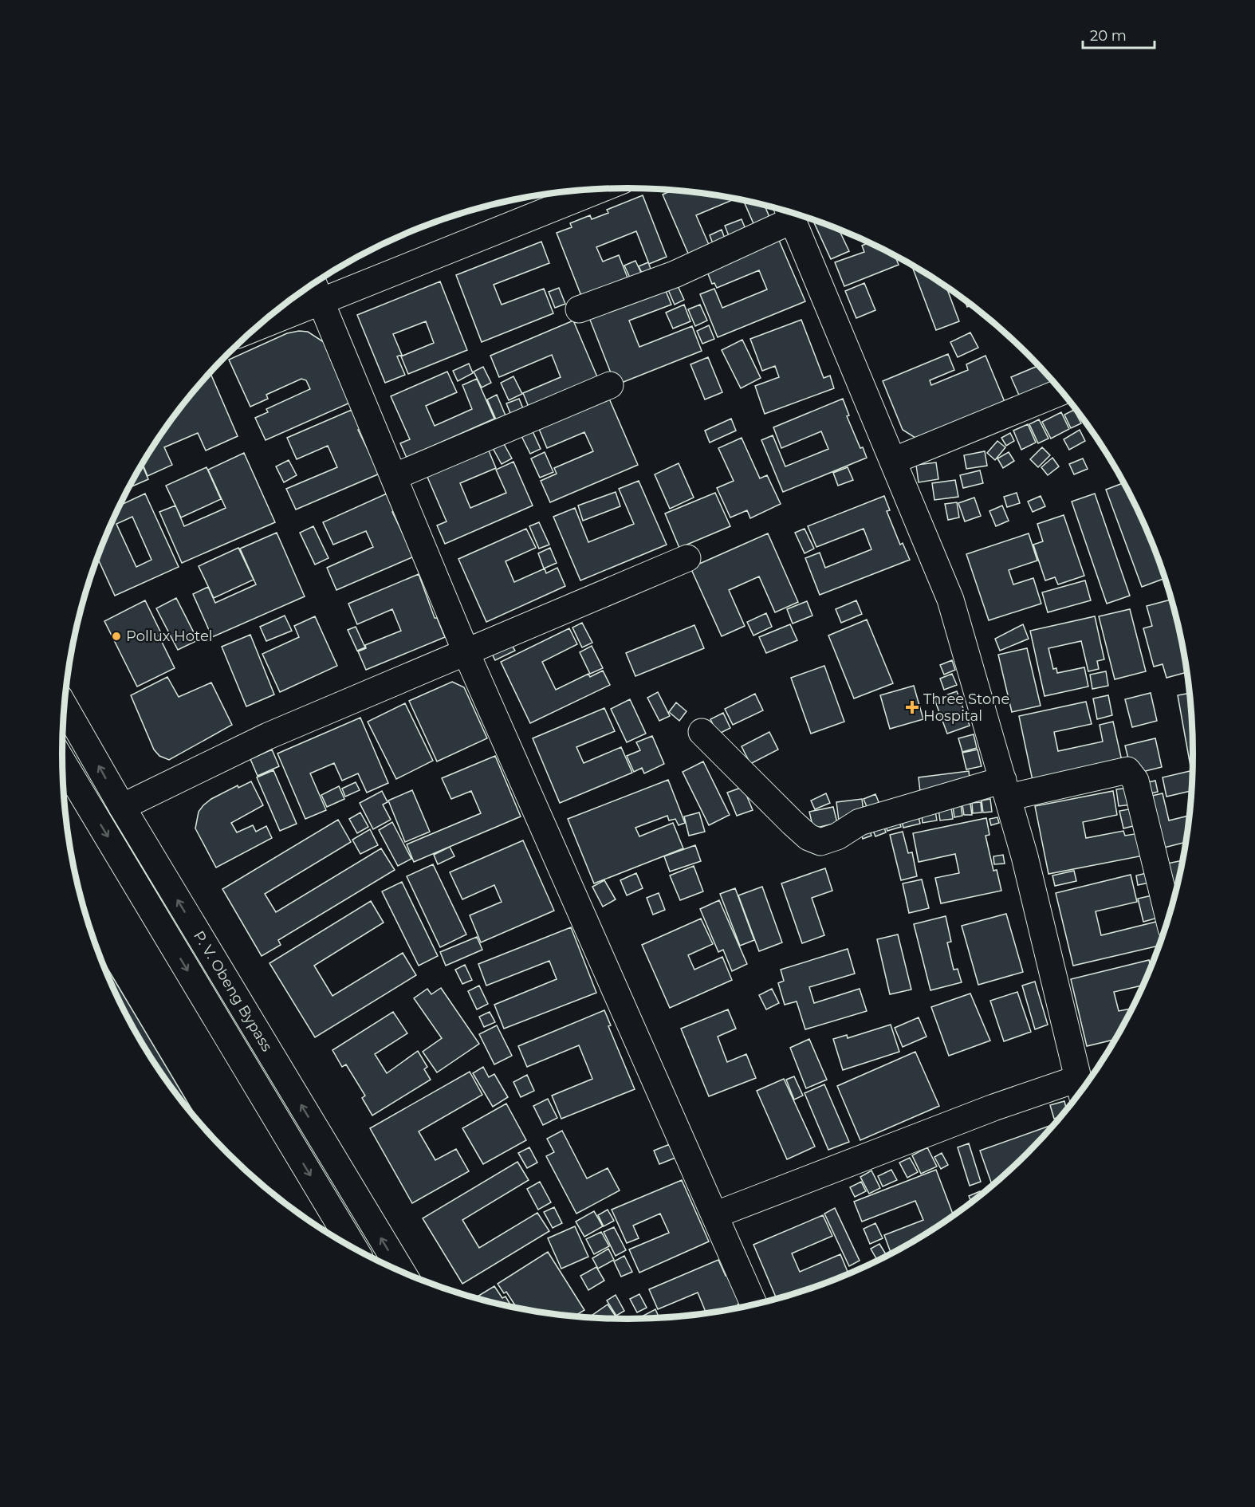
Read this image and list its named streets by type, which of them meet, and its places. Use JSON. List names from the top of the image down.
{
  "streets": {
    "main road": ["P. V. Obeng Bypass"]
  },
  "places": {
    "other": ["Pollux Hotel"],
    "health": ["Three Stone Hospital"]
  },
  "scale_bar": "20 m"
}
